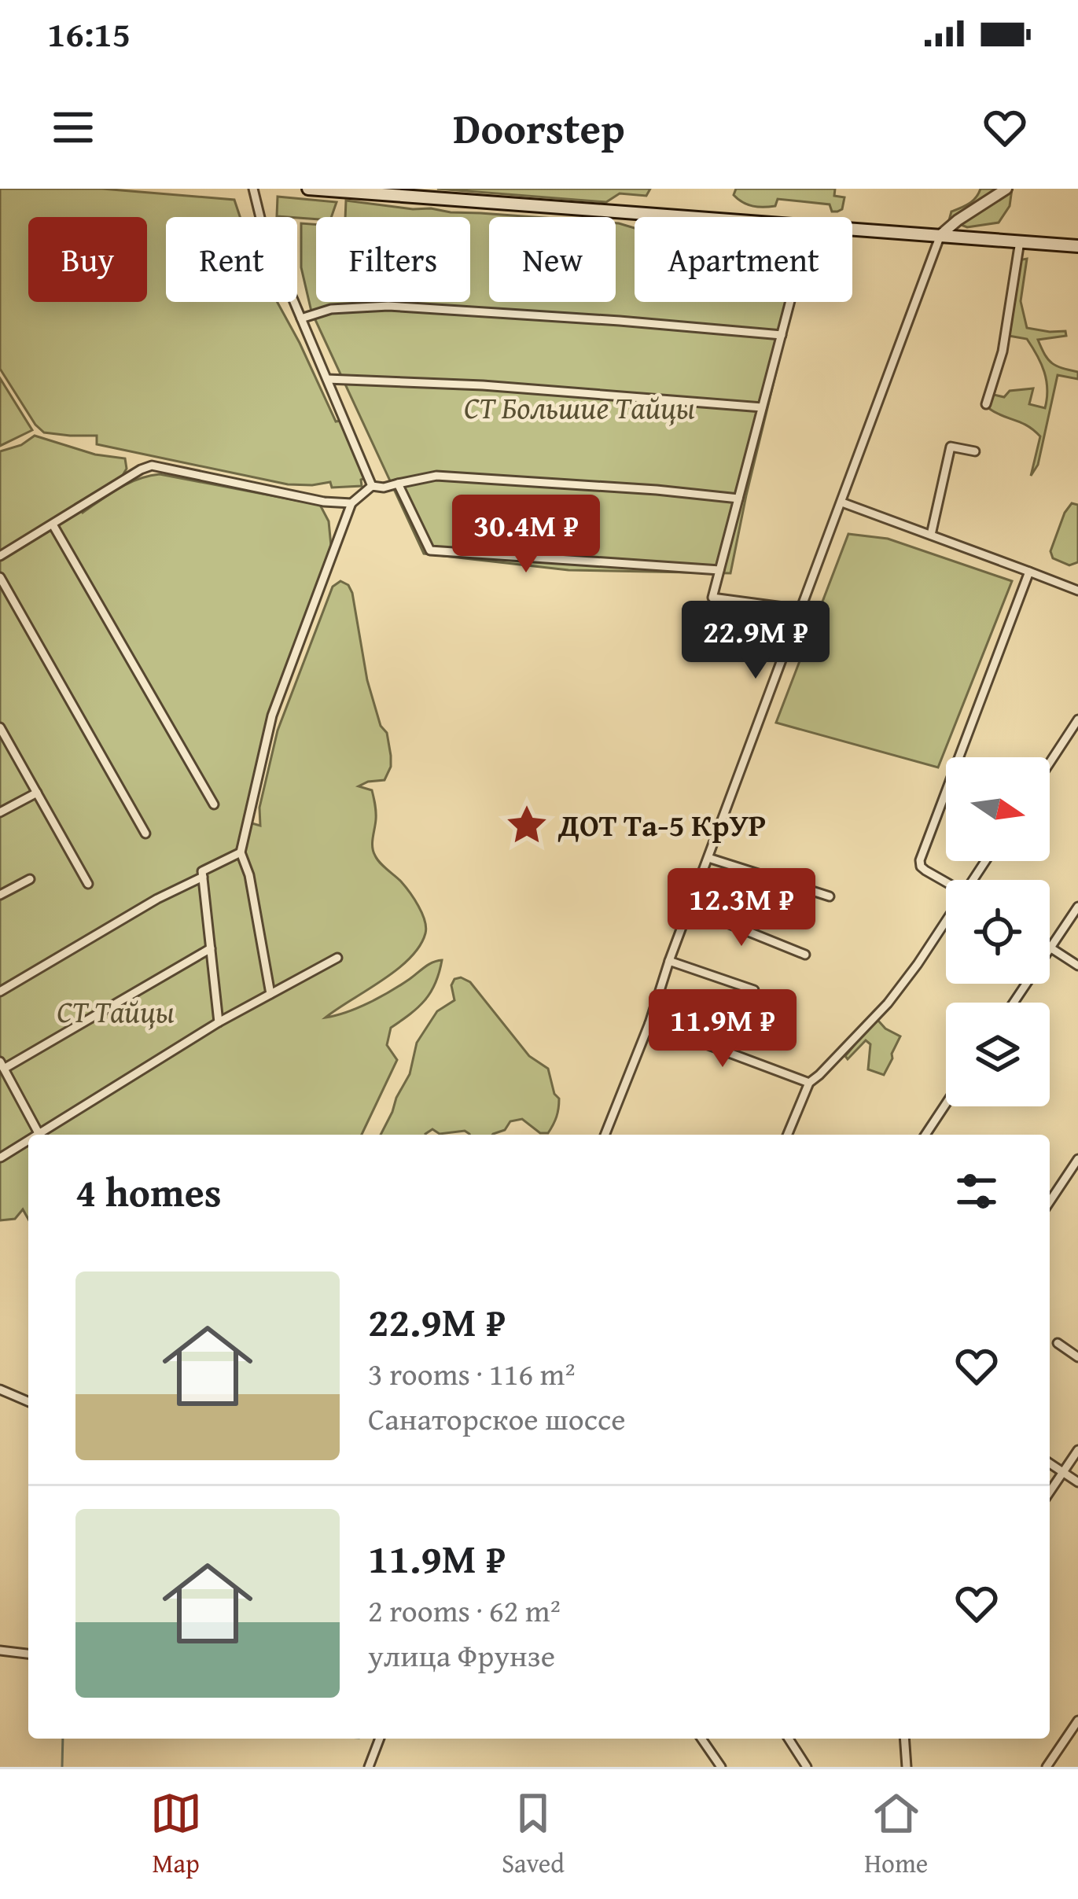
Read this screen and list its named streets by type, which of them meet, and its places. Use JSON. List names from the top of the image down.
{
  "parks": ["СТ Большие Тайцы", "СТ Тайцы"],
  "places": {
    "place": ["ДОТ Та-5 КрУР"]
  },
  "north": "right",
  "page": {
    "status": "16:15",
    "header": "Doorstep",
    "chip": [
      "Buy",
      "Rent",
      "Filters",
      "New",
      "Apartment"
    ],
    "price": [
      "30.4M ₽",
      "22.9M ₽",
      "12.3M ₽",
      "11.9M ₽"
    ],
    "heading": "4 homes",
    "list": [
      {
        "name": "22.9M ₽",
        "note": "3 rooms · 116 m² · Санаторское шоссе"
      },
      {
        "name": "11.9M ₽",
        "note": "2 rooms · 62 m² · улица Фрунзе"
      }
    ],
    "tabs": ["Map", "Saved", "Home"]
  }
}
